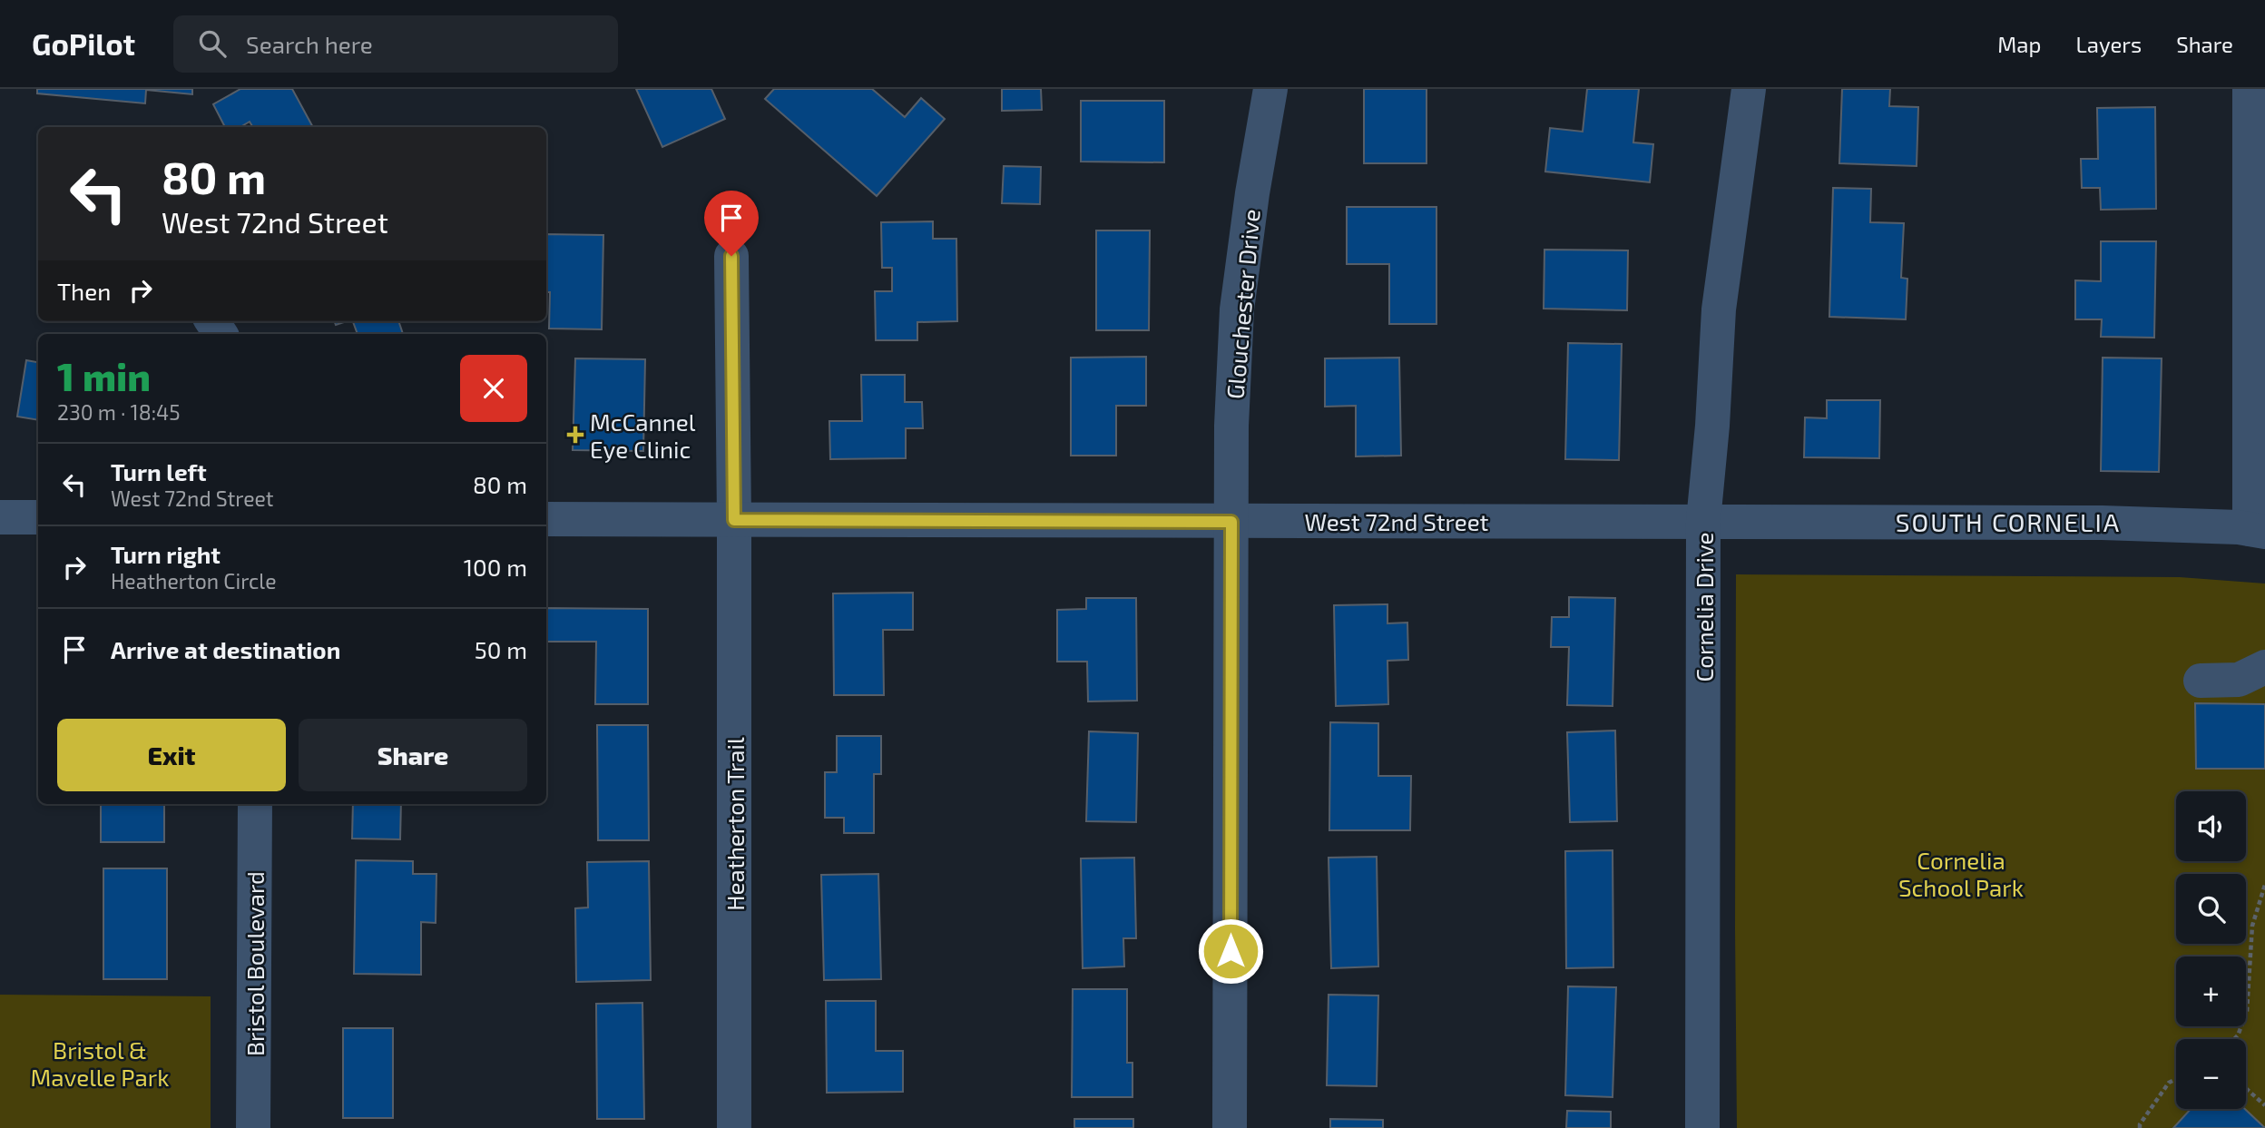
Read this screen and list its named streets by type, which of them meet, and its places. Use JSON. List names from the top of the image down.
{
  "streets": {
    "street": [
      "Glouchester Drive",
      "West 72nd Street",
      "Cornelia Drive",
      "Heatherton Trail",
      "Bristol Boulevard"
    ]
  },
  "crossings": [
    ["Glouchester Drive", "West 72nd Street"],
    ["West 72nd Street", "Cornelia Drive"],
    ["West 72nd Street", "Heatherton Trail"]
  ],
  "districts": ["SOUTH CORNELIA"],
  "parks": ["Cornelia School Park", "Bristol & Mavelle Park"],
  "places": {
    "health": ["McCannel Eye Clinic"]
  },
  "page": {
    "header": "GoPilot",
    "search": "Search here",
    "nav": ["Map", "Layers", "Share"],
    "turn": ["80 m", "West 72nd Street"],
    "then": "Then",
    "heading": ["1 min", "230 m · 18:45"],
    "list": [
      {
        "name": "Turn left",
        "note": "West 72nd Street",
        "value": "80 m"
      },
      {
        "name": "Turn right",
        "note": "Heatherton Circle",
        "value": "100 m"
      },
      {
        "name": "Arrive at destination",
        "value": "50 m"
      }
    ],
    "buttons": ["Exit", "Share"],
    "map_buttons": ["+", "−"]
  }
}
